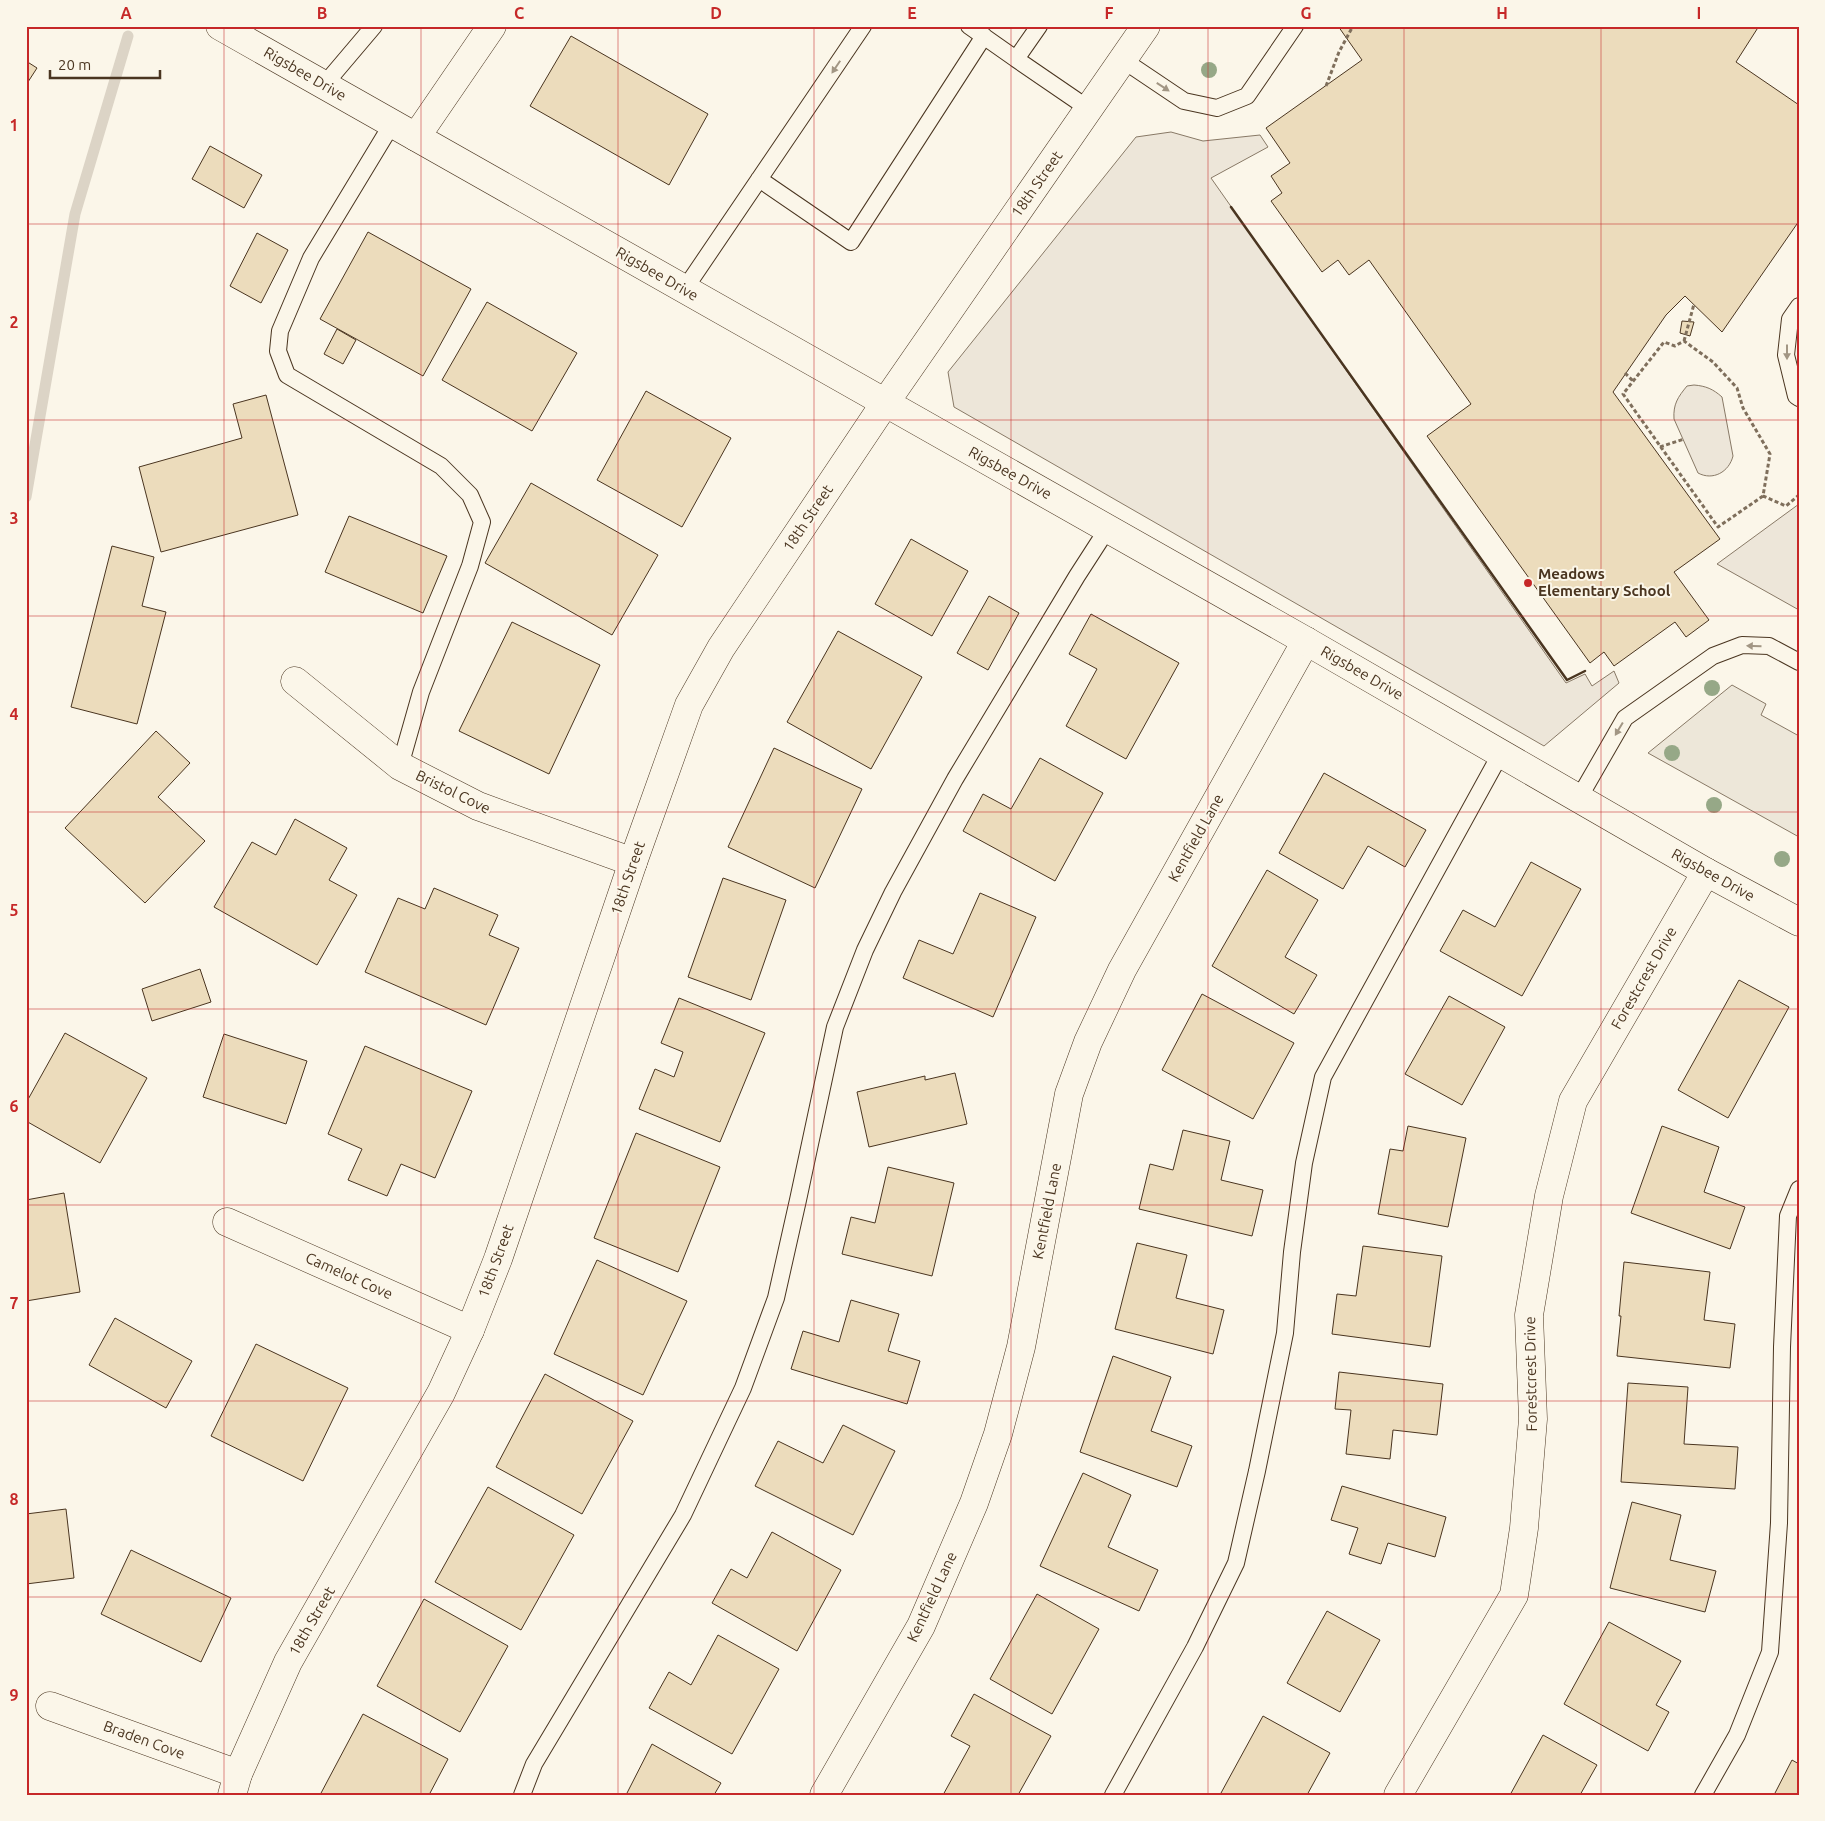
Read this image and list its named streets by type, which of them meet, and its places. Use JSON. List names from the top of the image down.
{
  "streets": {
    "street": [
      "Rigsbee Drive",
      "18th Street",
      "Bristol Cove",
      "Kentfield Lane",
      "Forestcrest Drive",
      "Camelot Cove",
      "Braden Cove"
    ]
  },
  "crossings": [
    ["Rigsbee Drive", "18th Street"],
    ["Rigsbee Drive", "Kentfield Lane"],
    ["Rigsbee Drive", "Forestcrest Drive"],
    ["18th Street", "Bristol Cove"],
    ["18th Street", "Camelot Cove"],
    ["18th Street", "Braden Cove"]
  ],
  "places": ["Meadows Elementary School"],
  "scale_bar": "20 m",
  "grid": {
    "columns": [
      "A",
      "B",
      "C",
      "D",
      "E",
      "F",
      "G",
      "H",
      "I"
    ],
    "rows": [
      "1",
      "2",
      "3",
      "4",
      "5",
      "6",
      "7",
      "8",
      "9"
    ]
  }
}
